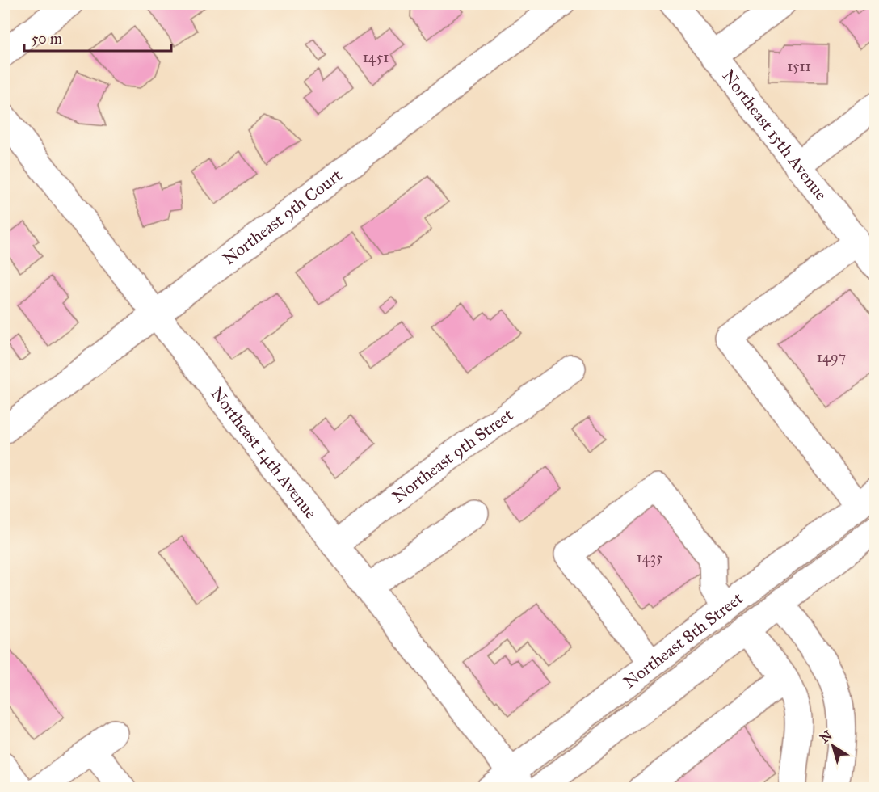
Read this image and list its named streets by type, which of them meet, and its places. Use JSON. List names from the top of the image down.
{
  "streets": {
    "street": [
      "Northeast 15th Avenue",
      "Northeast 9th Court",
      "Northeast 14th Avenue",
      "Northeast 9th Street",
      "Northeast 8th Street"
    ]
  },
  "crossings": [
    ["Northeast 9th Court", "Northeast 14th Avenue"],
    ["Northeast 14th Avenue", "Northeast 9th Street"],
    ["Northeast 14th Avenue", "Northeast 8th Street"]
  ],
  "house_numbers": [
    "1451",
    "1511",
    "1497",
    "1435"
  ],
  "scale_bar": "50 m",
  "north": "top left"
}
